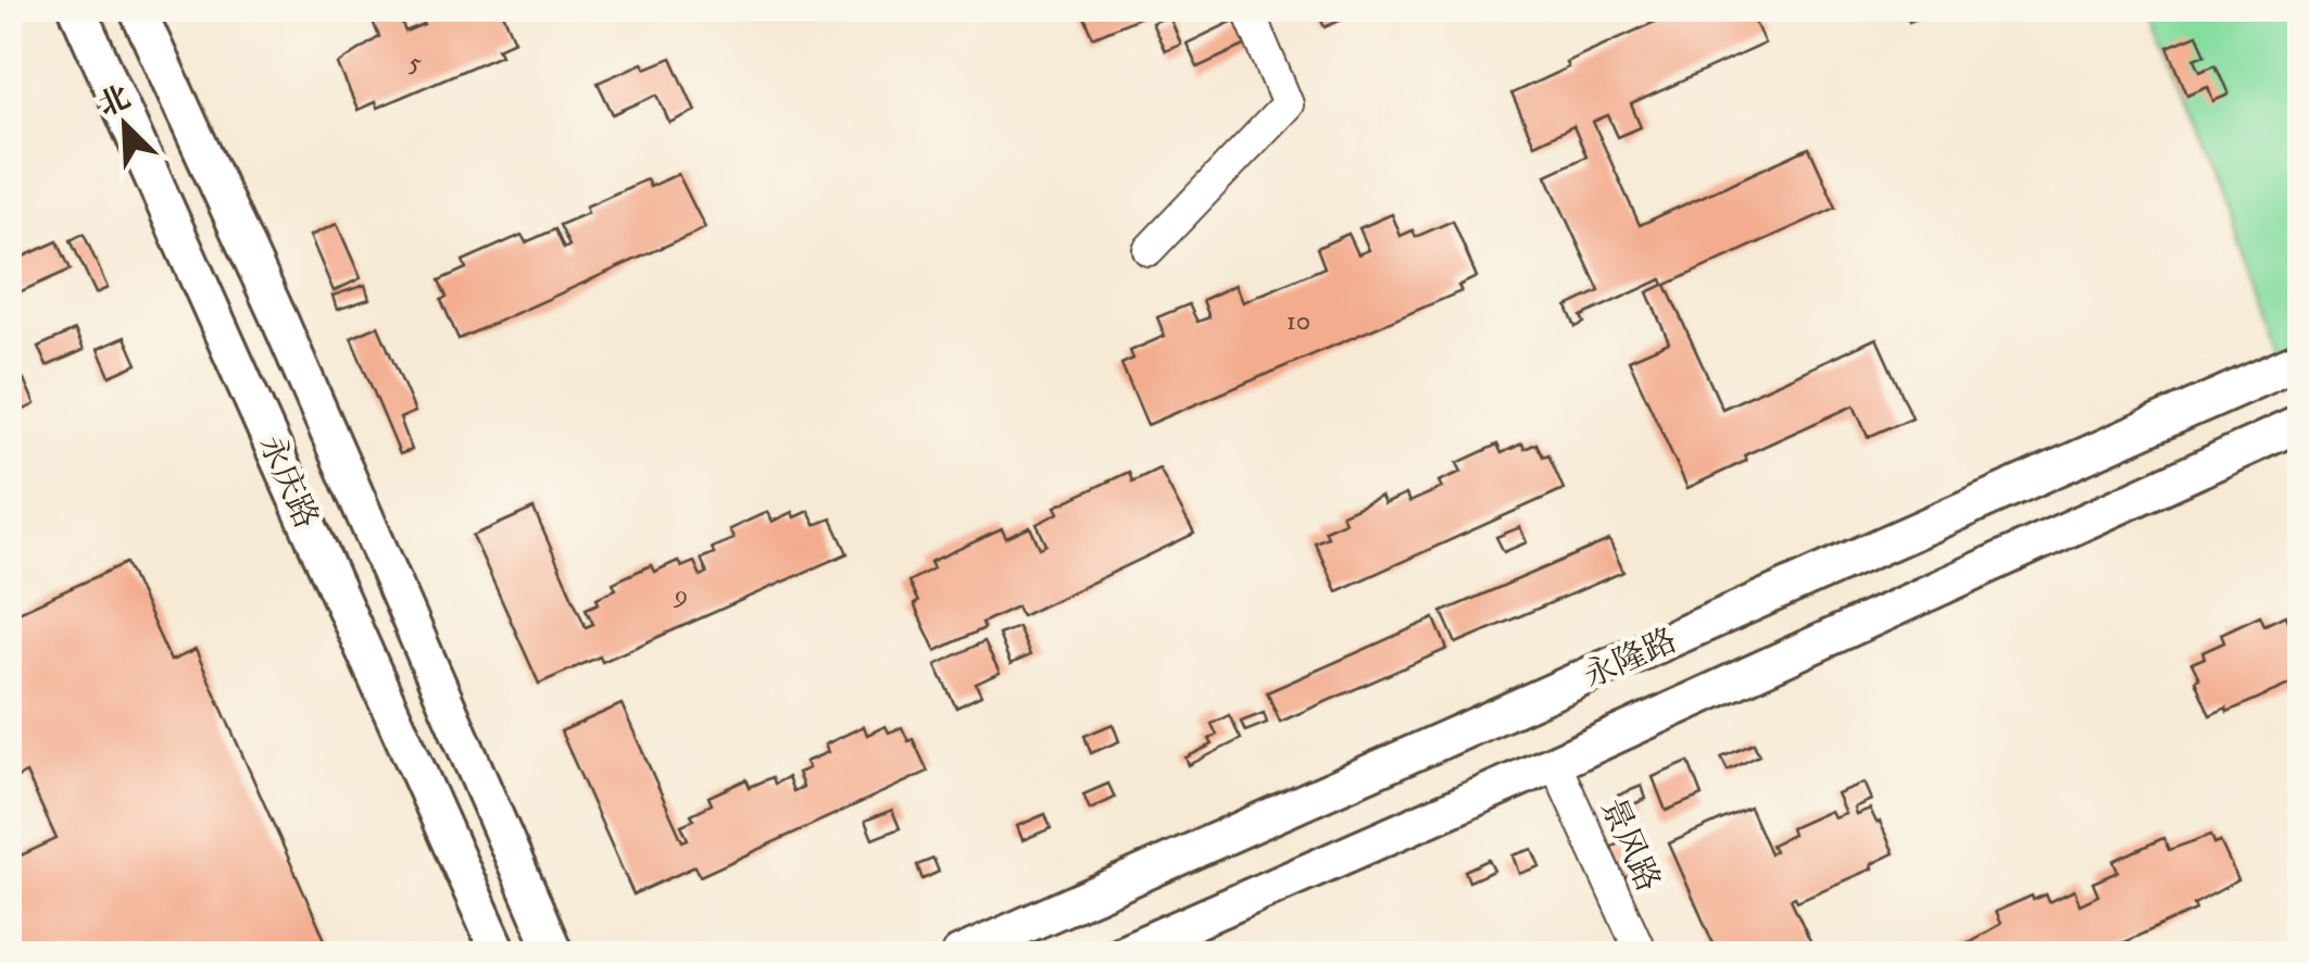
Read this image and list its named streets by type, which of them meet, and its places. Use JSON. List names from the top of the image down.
{
  "streets": {
    "street": ["永庆路", "永隆路", "景风路"]
  },
  "crossings": [
    ["永隆路", "景风路"]
  ],
  "house_numbers": ["5", "10", "9"],
  "north": "top left"
}
